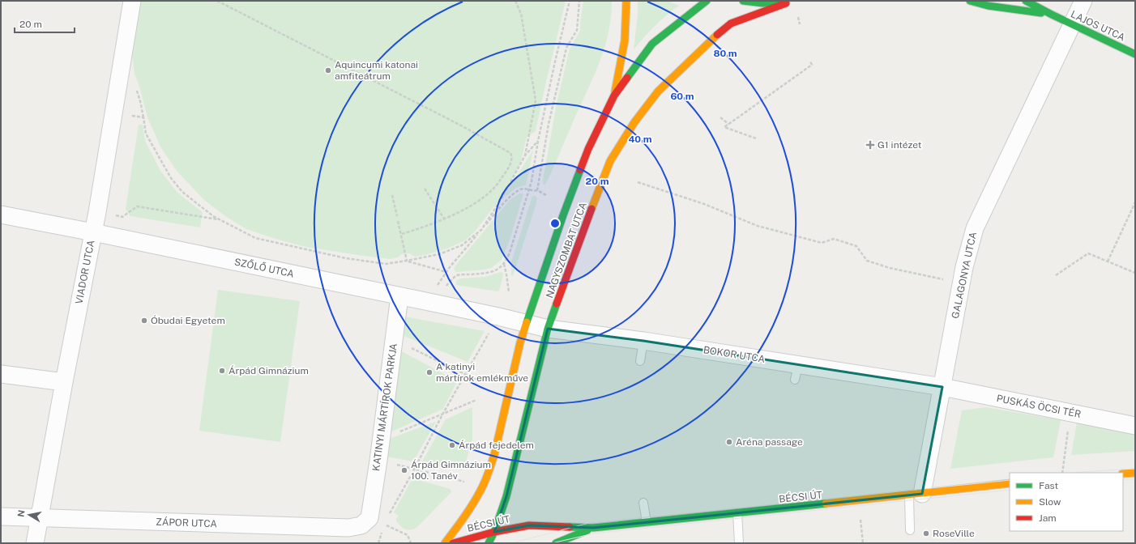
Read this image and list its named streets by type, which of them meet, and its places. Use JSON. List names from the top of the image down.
{
  "streets": {
    "main road": ["LAJOS UTCA", "NAGYSZOMBAT UTCA", "BÉCSI ÚT"],
    "street": [
      "SZŐLŐ UTCA",
      "VIADOR UTCA",
      "GALAGONYA UTCA",
      "BOKOR UTCA",
      "PUSKÁS ÖCSI TÉR",
      "KATINYI MÁRTÍROK PARKJA",
      "ZÁPOR UTCA"
    ]
  },
  "crossings": [
    ["LAJOS UTCA", "GALAGONYA UTCA"],
    ["NAGYSZOMBAT UTCA", "SZŐLŐ UTCA"],
    ["NAGYSZOMBAT UTCA", "BOKOR UTCA"],
    ["NAGYSZOMBAT UTCA", "BÉCSI ÚT"],
    ["SZŐLŐ UTCA", "VIADOR UTCA"],
    ["SZŐLŐ UTCA", "BOKOR UTCA"],
    ["SZŐLŐ UTCA", "KATINYI MÁRTÍROK PARKJA"],
    ["VIADOR UTCA", "ZÁPOR UTCA"],
    ["GALAGONYA UTCA", "BOKOR UTCA"],
    ["GALAGONYA UTCA", "PUSKÁS ÖCSI TÉR"],
    ["GALAGONYA UTCA", "BÉCSI ÚT"],
    ["BOKOR UTCA", "PUSKÁS ÖCSI TÉR"],
    ["KATINYI MÁRTÍROK PARKJA", "ZÁPOR UTCA"]
  ],
  "places": {
    "other": [
      "Aquincumi katonai amfiteátrum",
      "Óbudai Egyetem",
      "Árpád Gimnázium",
      "A katinyi mártírok emlékműve",
      "Aréna passage",
      "Árpád fejedelem",
      "Árpád Gimnázium 100. Tanév",
      "RoseVille"
    ],
    "health": ["G1 intézet"]
  },
  "legend": ["Fast", "Slow", "Jam"],
  "scale_bar": "20 m",
  "north": "left",
  "rings": [
    "80 m",
    "60 m",
    "40 m",
    "20 m"
  ]
}
